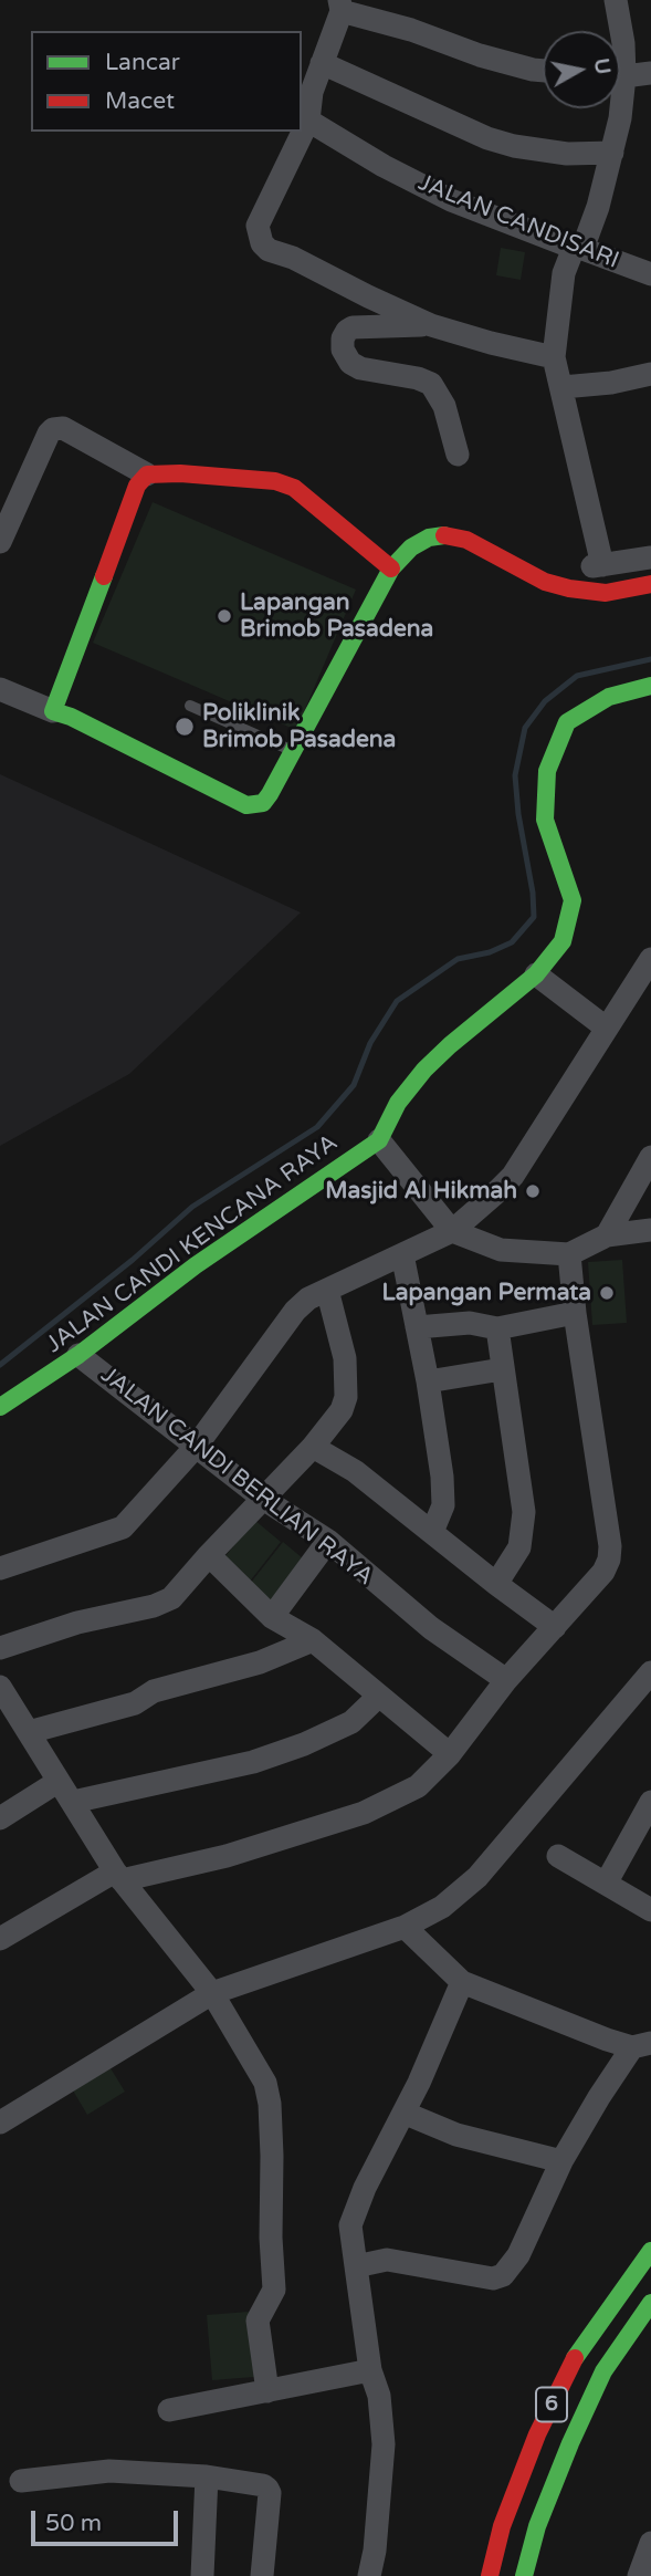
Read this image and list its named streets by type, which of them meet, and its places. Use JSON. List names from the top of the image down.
{
  "streets": {
    "main road": ["JALAN CANDI KENCANA RAYA", "6"],
    "street": ["JALAN CANDISARI", "JALAN CANDI BERLIAN RAYA"]
  },
  "crossings": [
    ["JALAN CANDI KENCANA RAYA", "JALAN CANDI BERLIAN RAYA"]
  ],
  "places": [
    "Lapangan Brimob Pasadena",
    "Poliklinik Brimob Pasadena",
    "Masjid Al Hikmah",
    "Lapangan Permata"
  ],
  "legend": ["Lancar", "Macet"],
  "scale_bar": "50 m",
  "north": "right"
}
